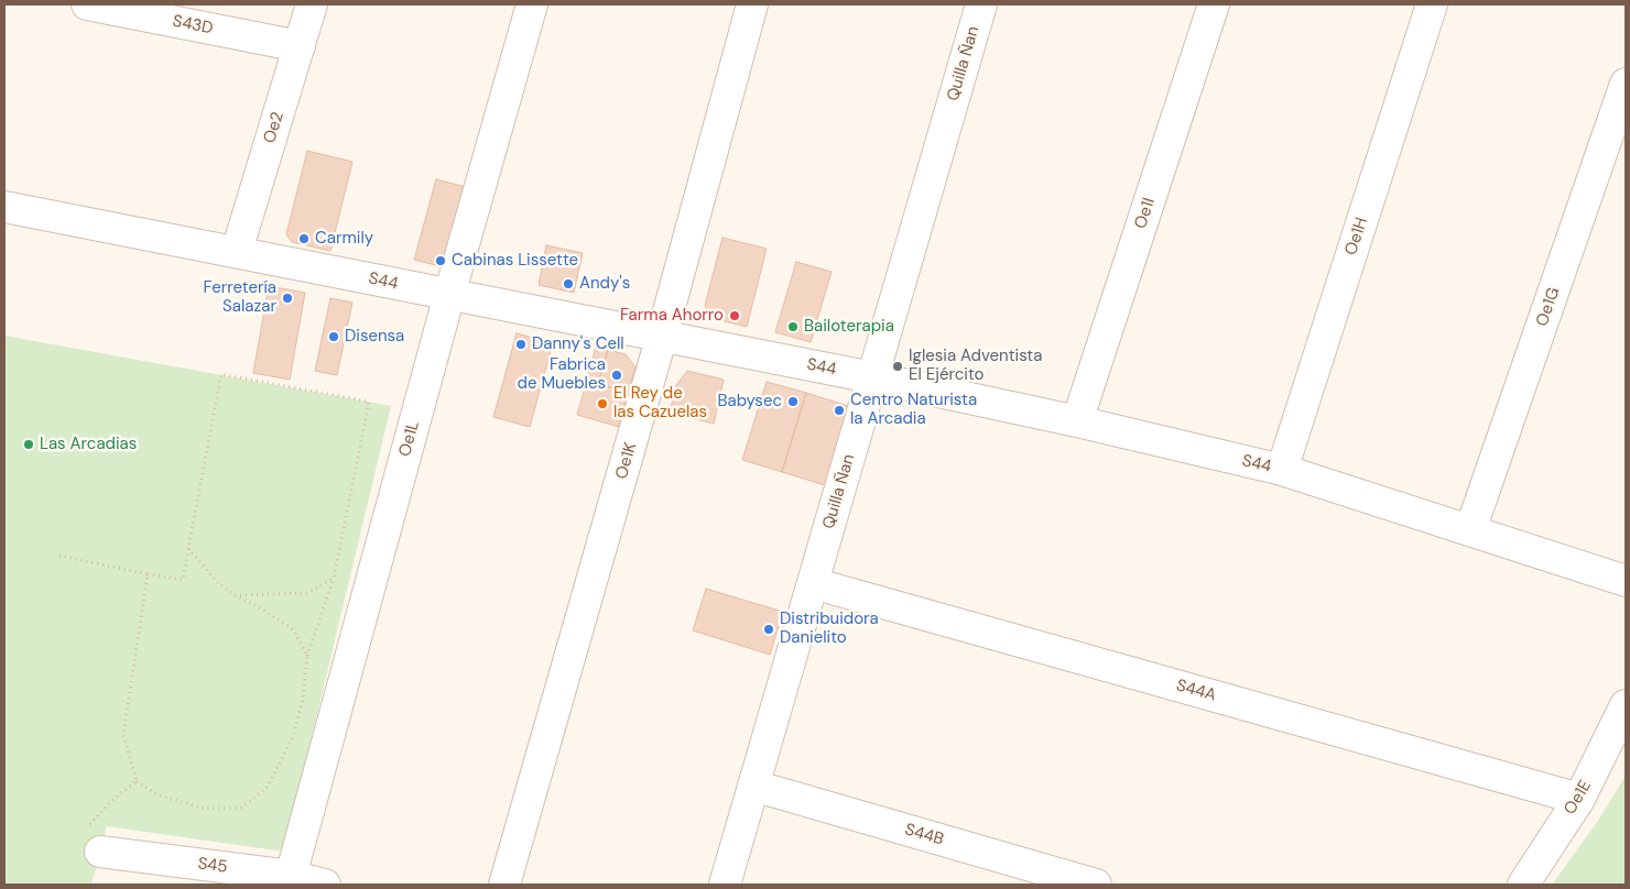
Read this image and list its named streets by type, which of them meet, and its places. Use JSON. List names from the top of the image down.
{
  "streets": {
    "street": [
      "S43D",
      "Quilla Ñan",
      "Oe2",
      "Oe1I",
      "Oe1H",
      "S44",
      "Oe1G",
      "Oe1L",
      "Oe1K",
      "S44A",
      "Oe1E",
      "S44B",
      "S45"
    ]
  },
  "crossings": [
    ["S43D", "Oe2"],
    ["Quilla Ñan", "S44"],
    ["Quilla Ñan", "S44A"],
    ["Quilla Ñan", "S44B"],
    ["Oe2", "S44"],
    ["Oe1I", "S44"],
    ["Oe1H", "S44"],
    ["S44", "Oe1G"],
    ["S44", "Oe1L"],
    ["S44", "Oe1K"],
    ["Oe1L", "S45"],
    ["S44A", "Oe1E"]
  ],
  "places": [
    "Carmily",
    "Cabinas Lissette",
    "Andy's",
    "Ferretería Salazar",
    "Farma Ahorro",
    "Bailoterapia",
    "Disensa",
    "Danny's Cell",
    "Iglesia Adventista El Ejército",
    "Fabrica de Muebles",
    "Babysec",
    "El Rey de las Cazuelas",
    "Centro Naturista la Arcadia",
    "Las Arcadias",
    "Distribuidora Danielito"
  ]
}
